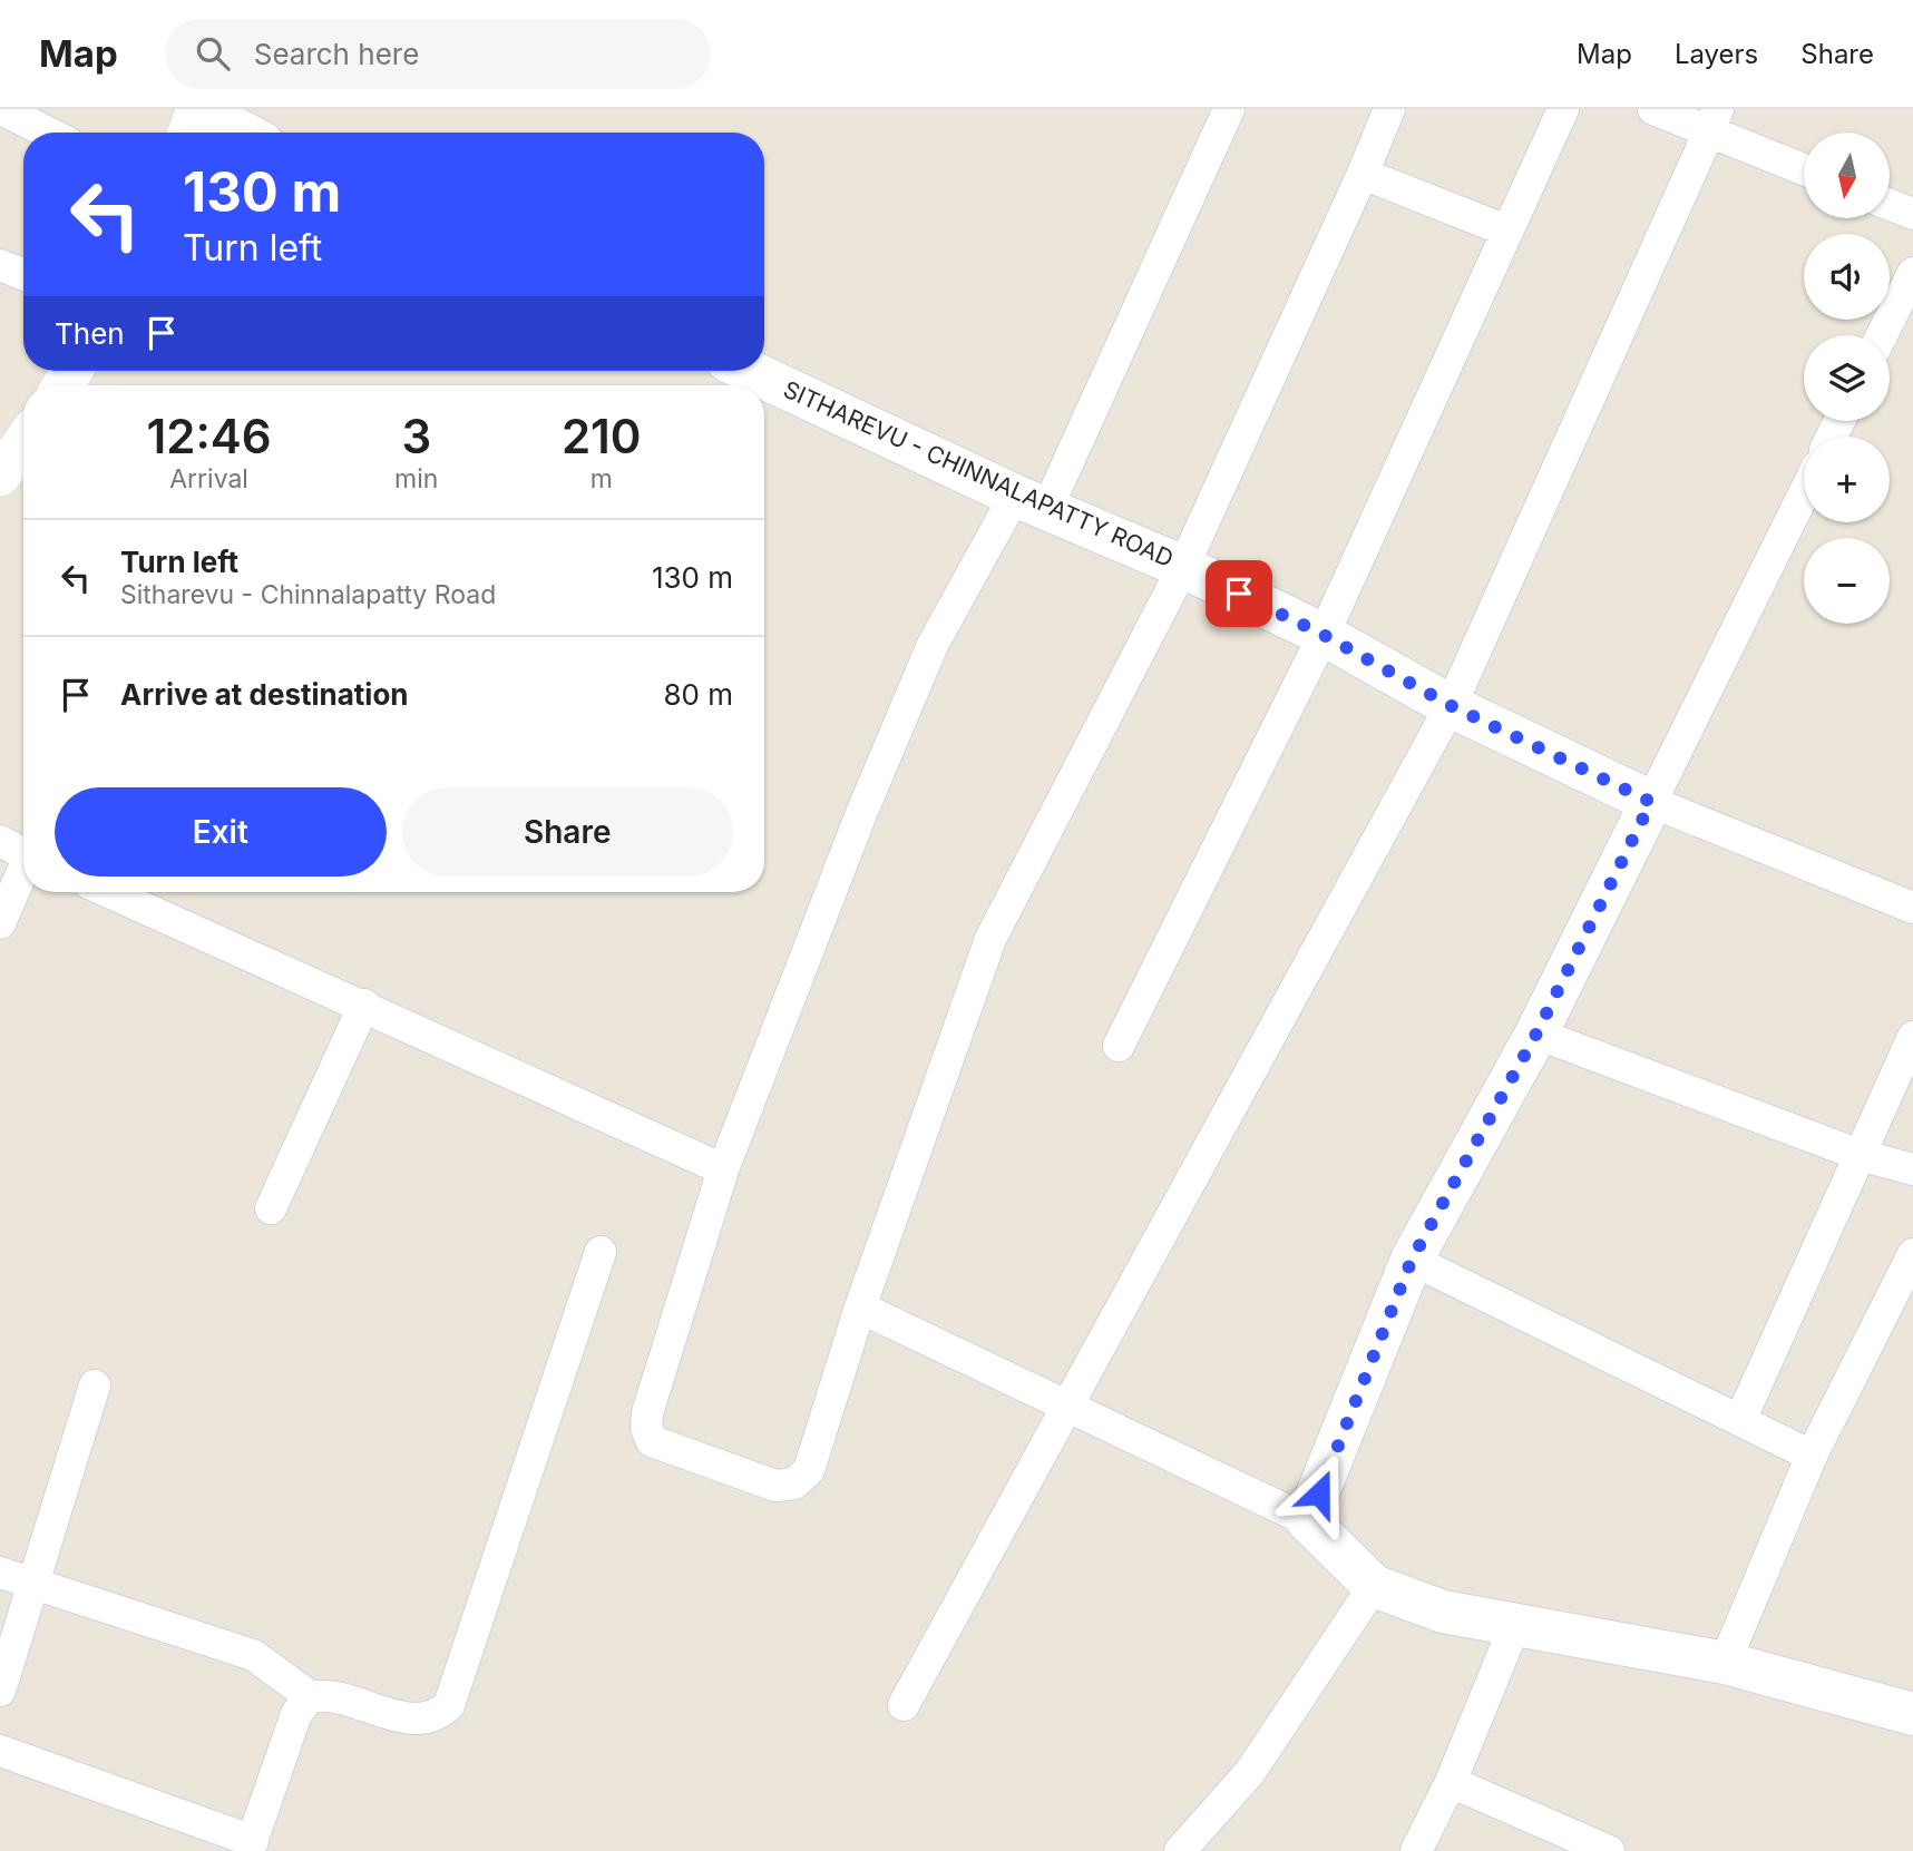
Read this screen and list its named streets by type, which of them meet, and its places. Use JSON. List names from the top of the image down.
{
  "streets": {
    "main road": ["SITHAREVU - CHINNALAPATTY ROAD"]
  },
  "north": "bottom",
  "page": {
    "header": "Map",
    "search": "Search here",
    "nav": ["Map", "Layers", "Share"],
    "map_buttons": ["+", "−"],
    "turn": ["130 m", "Turn left"],
    "then": "Then",
    "eta": [
      "12:46",
      "Arrival",
      "3",
      "min",
      "210",
      "m"
    ],
    "list": [
      {
        "name": "Turn left",
        "note": "Sitharevu - Chinnalapatty Road",
        "value": "130 m"
      },
      {
        "name": "Arrive at destination",
        "value": "80 m"
      }
    ],
    "buttons": ["Exit", "Share"]
  }
}
